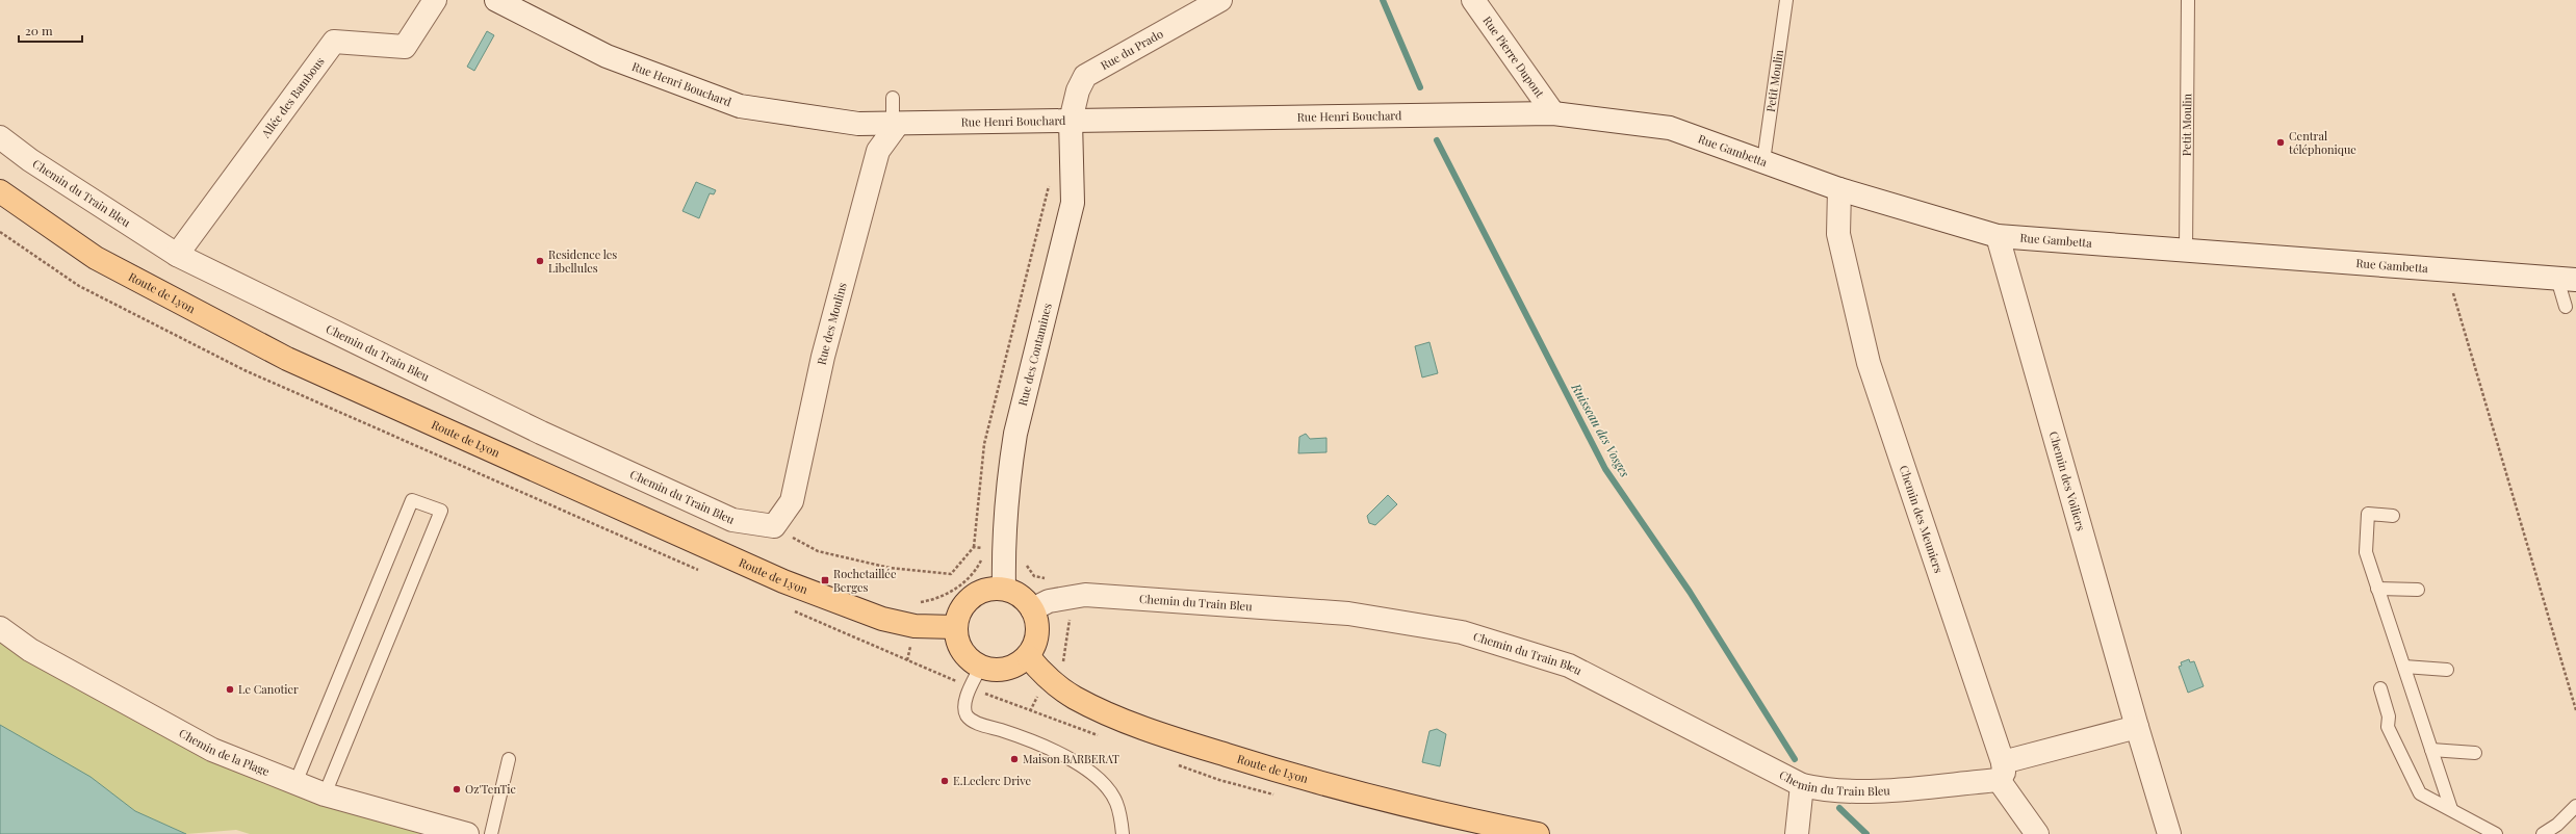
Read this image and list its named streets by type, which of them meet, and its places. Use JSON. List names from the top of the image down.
{
  "streets": {
    "main road": ["Route de Lyon"],
    "street": [
      "Rue du Prado",
      "Rue Pierre Dupont",
      "Rue Henri Bouchard",
      "Allée des Bambous",
      "Rue Gambetta",
      "Chemin du Train Bleu",
      "Rue des Moulins",
      "Rue des Contamines",
      "Chemin des Voiliers",
      "Chemin des Meuniers",
      "Chemin de la Plage"
    ],
    "lane": ["Petit Moulin"]
  },
  "crossings": [
    ["Rue du Prado", "Rue Henri Bouchard"],
    ["Rue du Prado", "Rue des Contamines"],
    ["Rue Pierre Dupont", "Rue Henri Bouchard"],
    ["Rue Pierre Dupont", "Rue Gambetta"],
    ["Petit Moulin", "Rue Gambetta"],
    ["Rue Henri Bouchard", "Rue Gambetta"],
    ["Rue Henri Bouchard", "Rue des Moulins"],
    ["Rue Henri Bouchard", "Rue des Contamines"],
    ["Allée des Bambous", "Chemin du Train Bleu"],
    ["Rue Gambetta", "Chemin des Voiliers"],
    ["Rue Gambetta", "Chemin des Meuniers"],
    ["Chemin du Train Bleu", "Route de Lyon"],
    ["Chemin du Train Bleu", "Rue des Moulins"],
    ["Chemin du Train Bleu", "Rue des Contamines"],
    ["Chemin du Train Bleu", "Chemin des Meuniers"],
    ["Route de Lyon", "Rue des Contamines"]
  ],
  "water": ["Ruisseau des Vosges"],
  "places": {
    "other": [
      "Central téléphonique",
      "Residence les Libellules",
      "Le Canotier",
      "Maison BARBERAT",
      "E.Leclerc Drive",
      "Oz'TenTic"
    ],
    "transit": ["Rochetaillée Berges"]
  },
  "scale_bar": "20 m"
}
